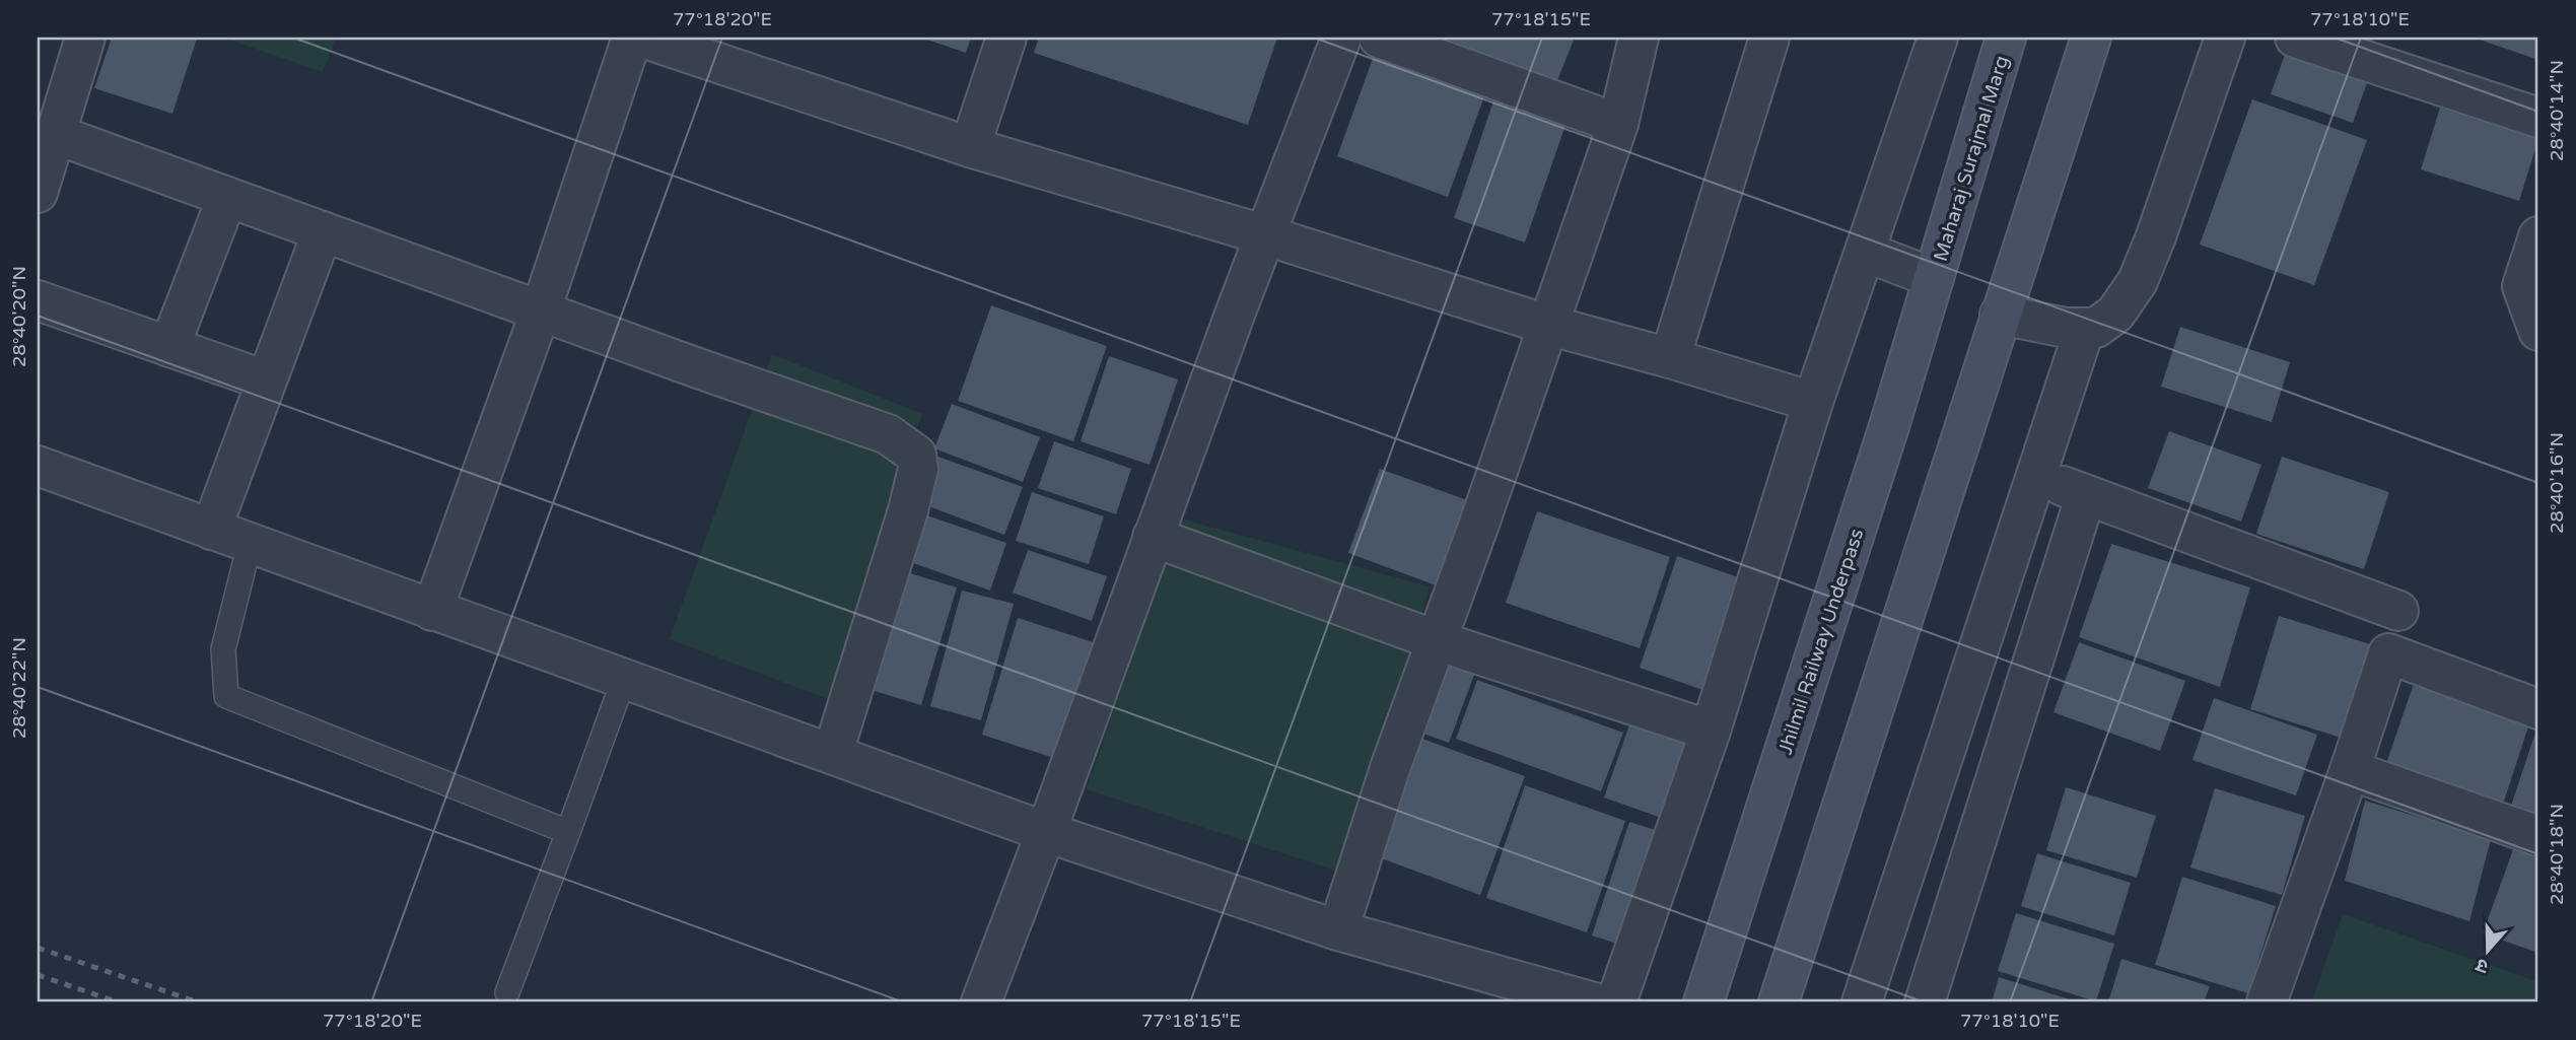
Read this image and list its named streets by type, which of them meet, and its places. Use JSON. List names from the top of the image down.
{
  "streets": {
    "main road": ["Maharaj Surajmal Marg", "Jhilmil Railway Underpass"]
  },
  "crossings": [
    ["Maharaj Surajmal Marg", "Jhilmil Railway Underpass"]
  ],
  "north": "bottom",
  "coordinates": [
    "77°18'20\"E",
    "77°18'15\"E",
    "77°18'10\"E",
    "28°40'14\"N",
    "28°40'20\"N",
    "28°40'16\"N",
    "28°40'22\"N",
    "28°40'18\"N"
  ]
}
